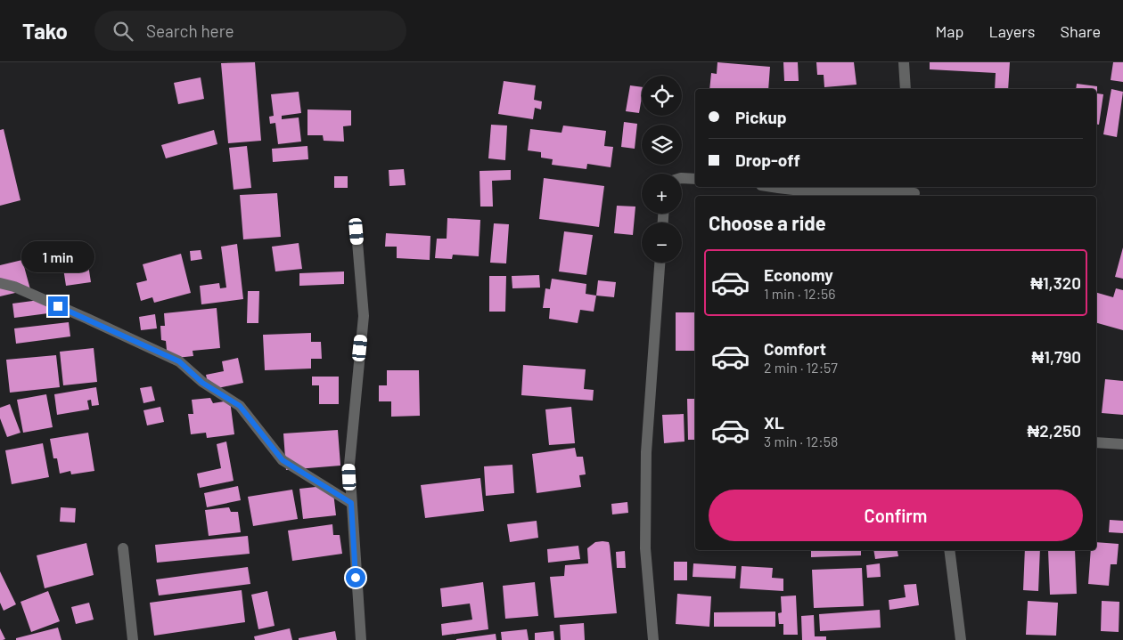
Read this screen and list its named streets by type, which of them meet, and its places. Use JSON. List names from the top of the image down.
{
  "page": {
    "header": "Tako",
    "search": "Search here",
    "nav": ["Map", "Layers", "Share"],
    "map_buttons": ["+", "−"],
    "banner": ["Pickup", "Drop-off"],
    "heading": "Choose a ride",
    "bubble": "1 min",
    "list": [
      {
        "name": "Economy",
        "note": "1 min · 12:56",
        "value": "₦1,320"
      },
      {
        "name": "Comfort",
        "note": "2 min · 12:57",
        "value": "₦1,790"
      },
      {
        "name": "XL",
        "note": "3 min · 12:58",
        "value": "₦2,250"
      }
    ],
    "buttons": "Confirm"
  }
}
